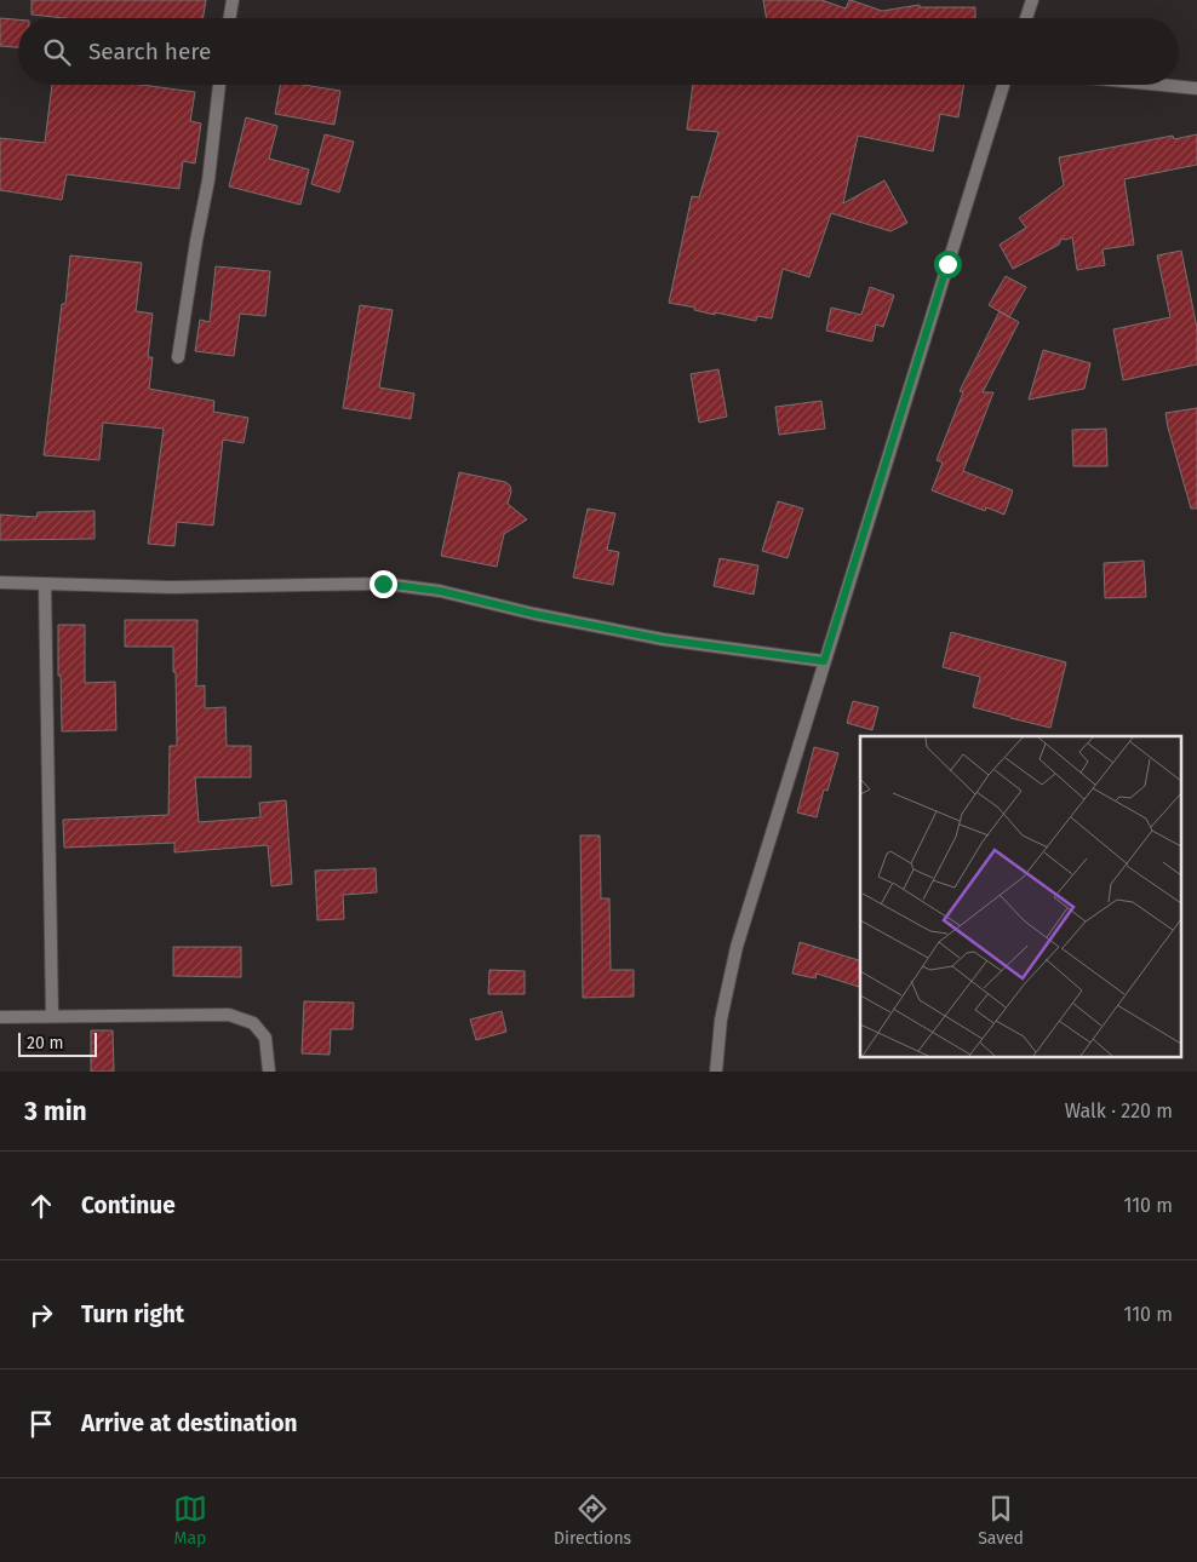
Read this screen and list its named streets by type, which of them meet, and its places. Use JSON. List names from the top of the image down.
{
  "scale_bar": "20 m",
  "page": {
    "search": "Search here",
    "scale": "20 m",
    "heading": ["3 min", "Walk · 220 m"],
    "list": [
      ["Continue", "110 m"],
      ["Turn right", "110 m"],
      "Arrive at destination"
    ],
    "nav": ["Map", "Directions", "Saved"]
  }
}
